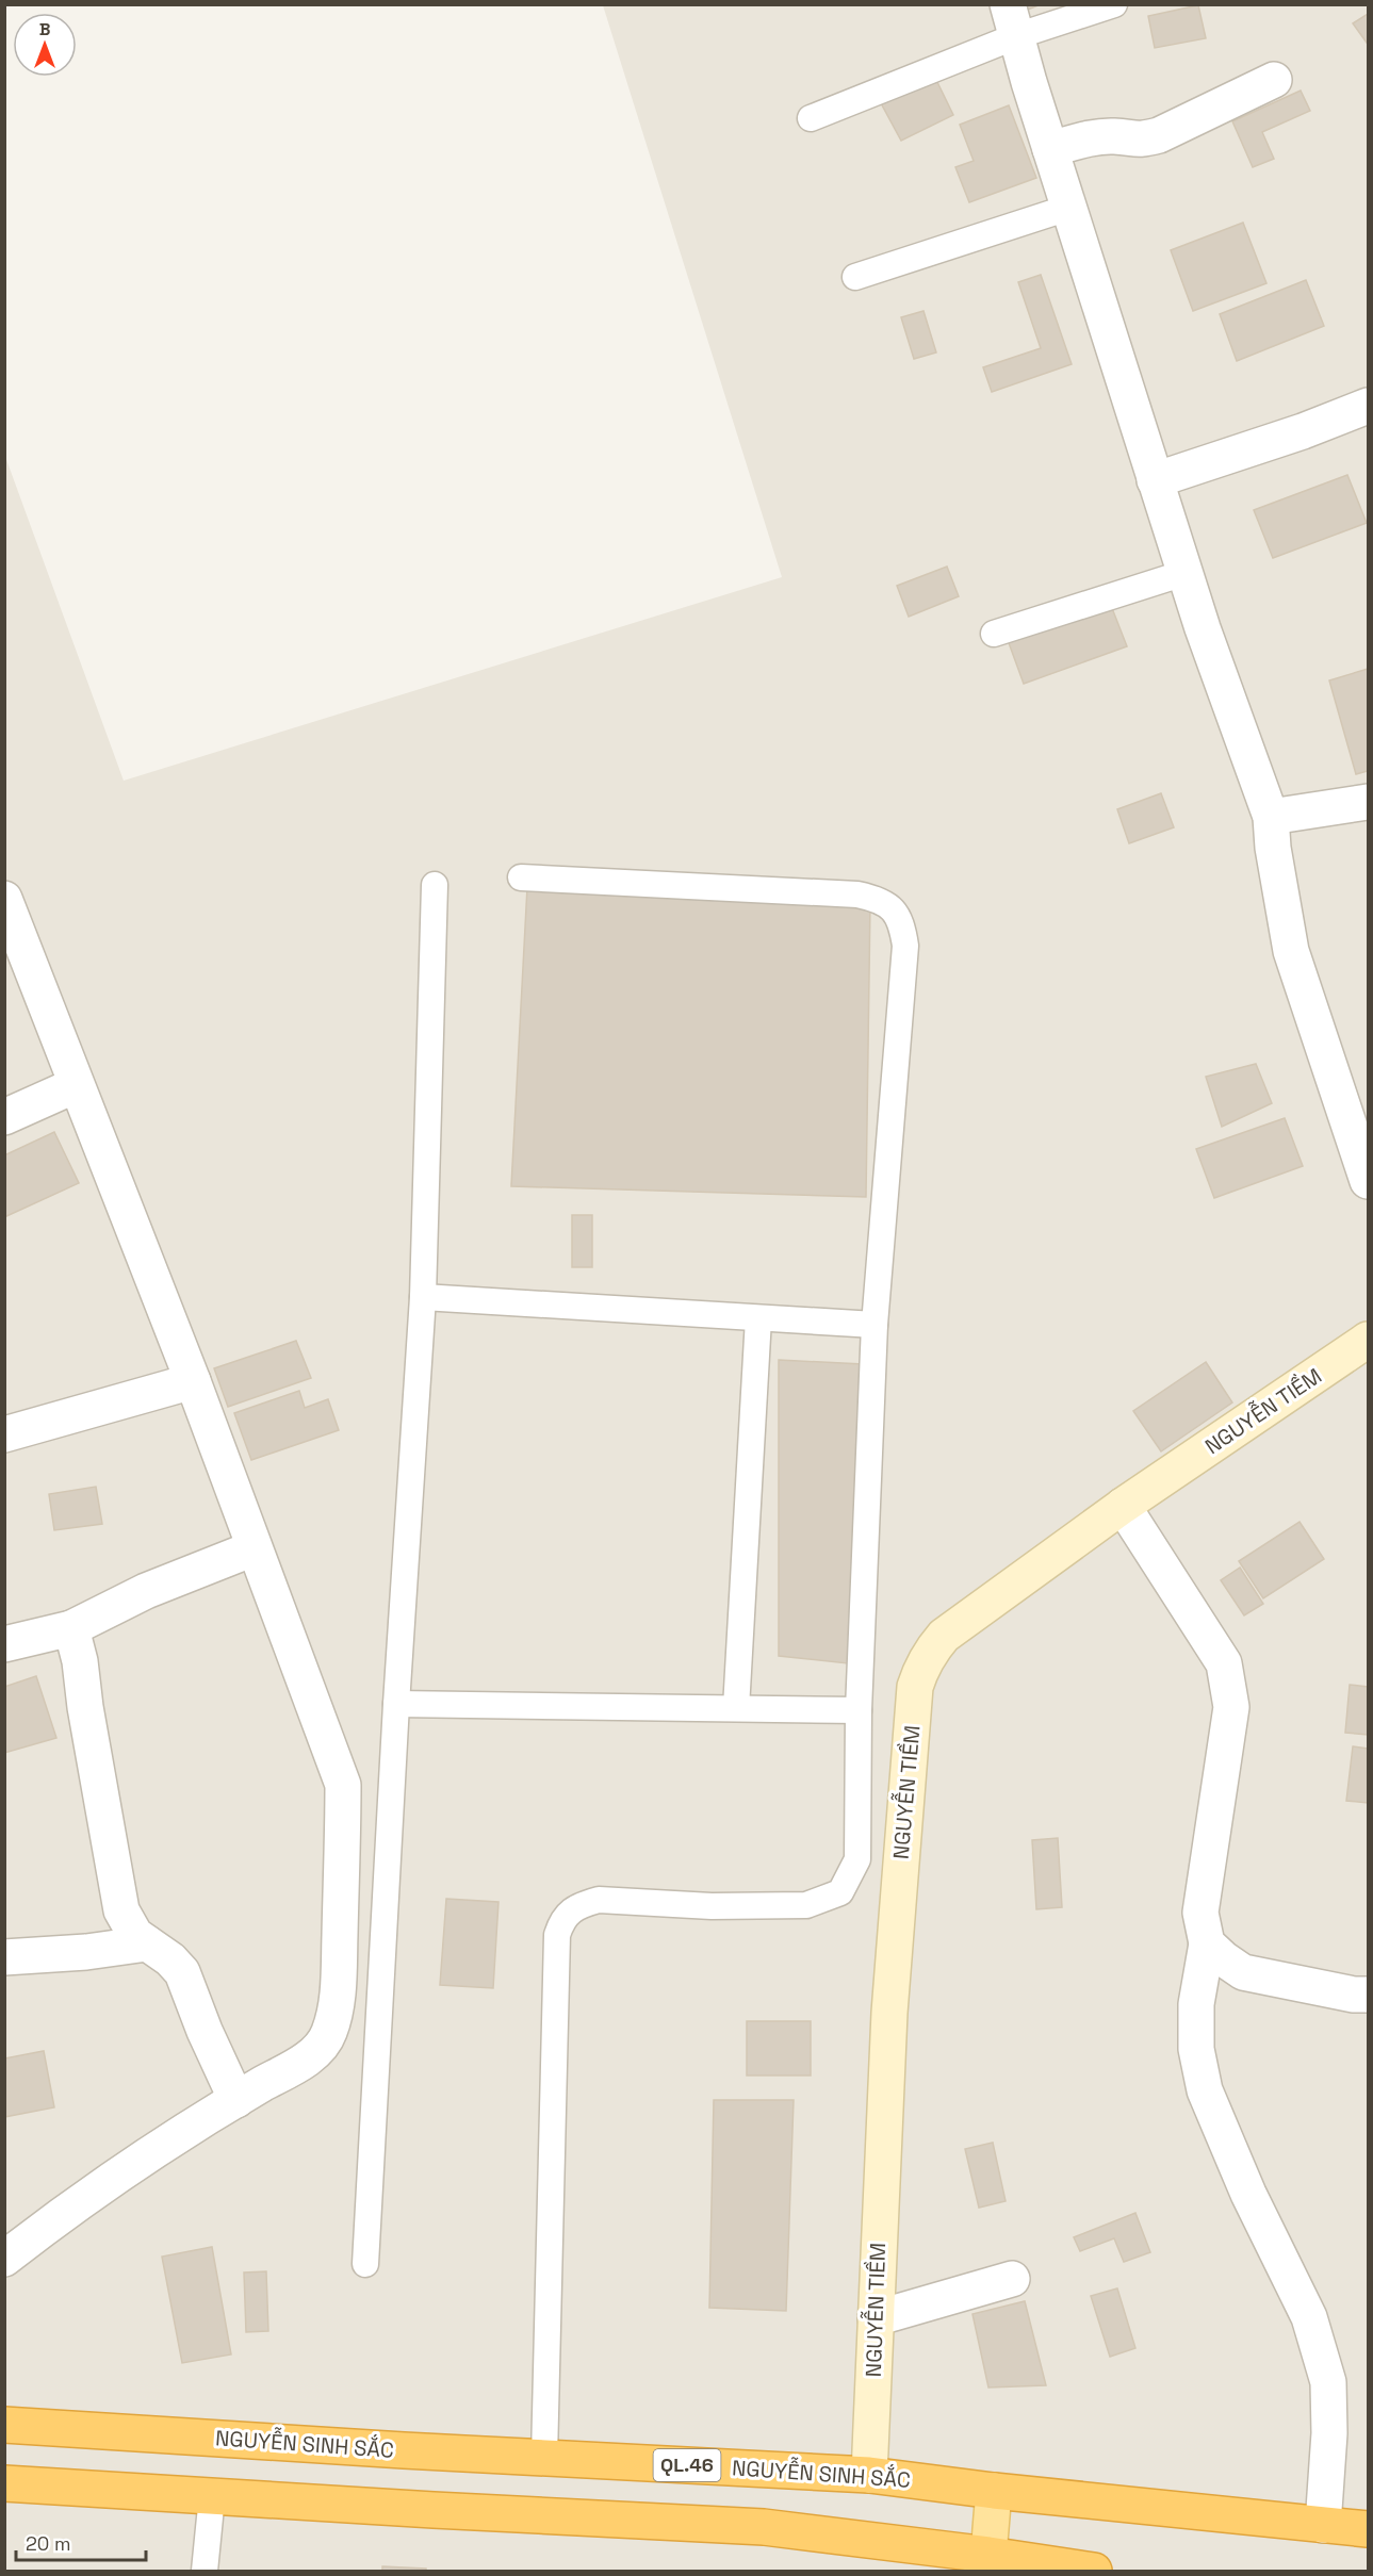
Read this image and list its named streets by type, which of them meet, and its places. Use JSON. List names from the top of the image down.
{
  "streets": {
    "highway": ["NGUYỄN SINH SẮC", "QL.46"],
    "street": ["NGUYỄN TIỀM"]
  },
  "crossings": [
    ["NGUYỄN TIỀM", "NGUYỄN SINH SẮC"]
  ],
  "scale_bar": "20 m",
  "north": "top"
}
